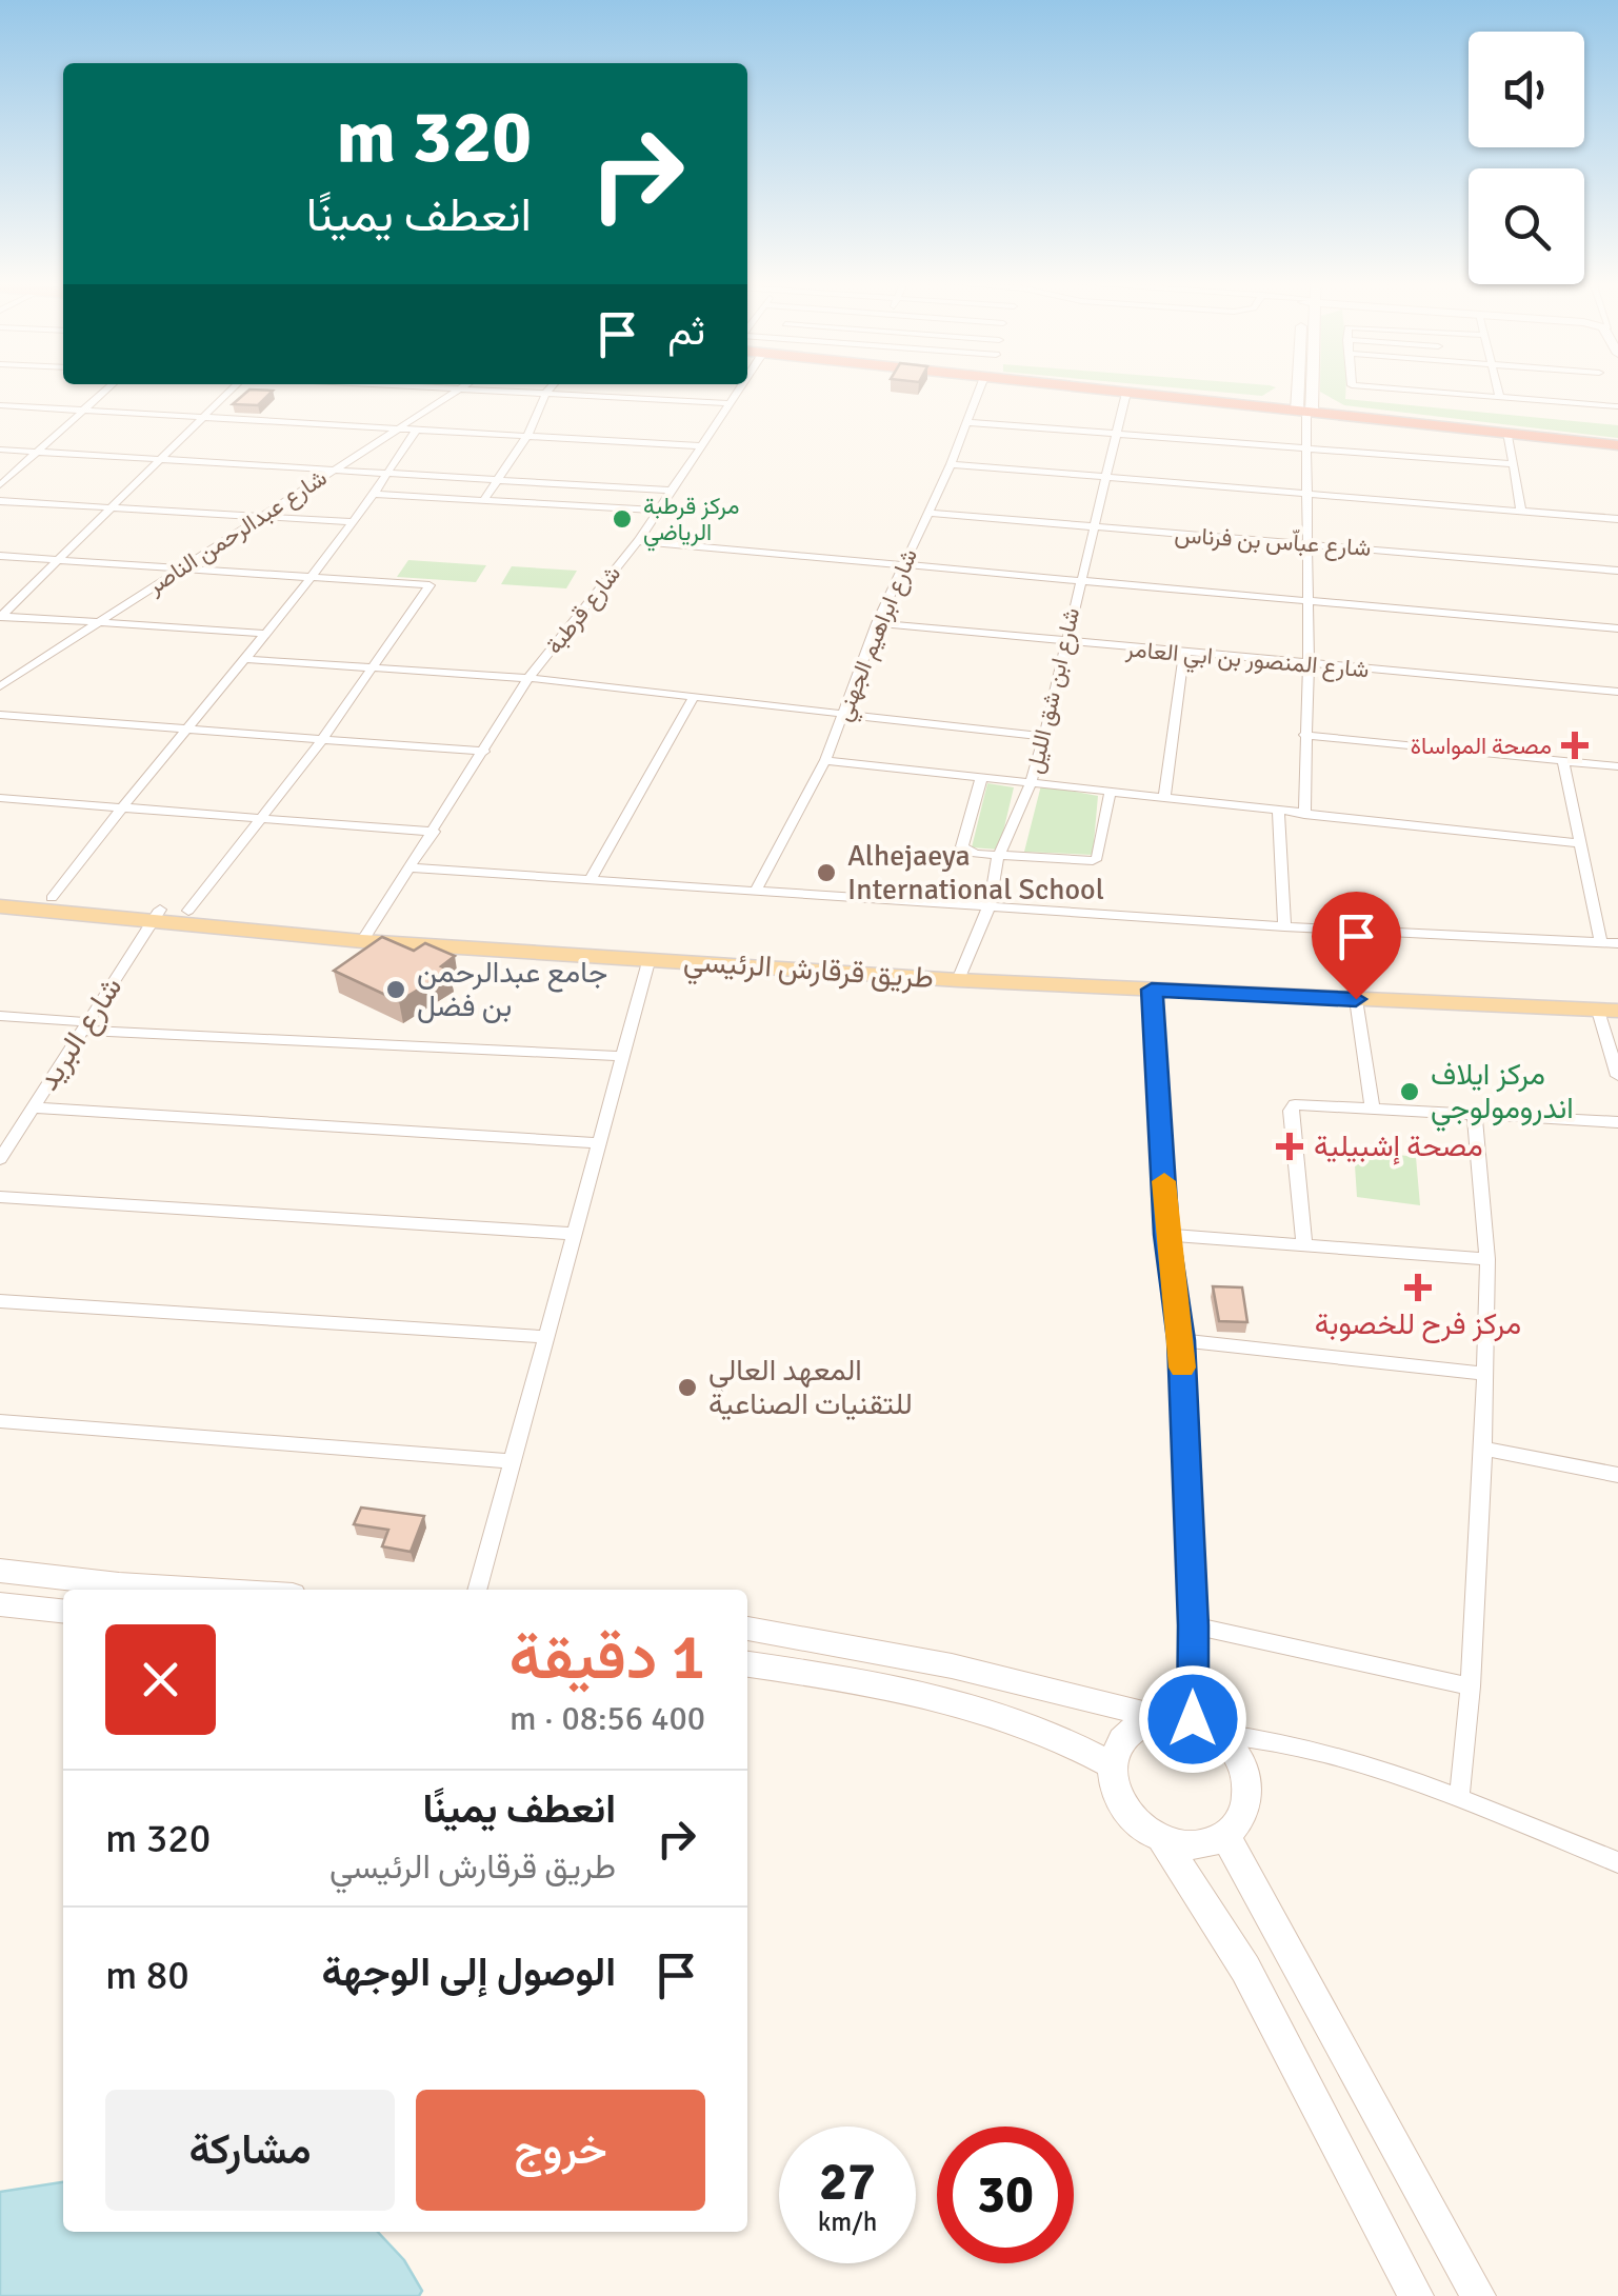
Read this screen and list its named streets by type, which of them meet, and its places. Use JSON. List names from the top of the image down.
{
  "streets": {
    "main road": ["طريق قرقارش الرئيسي"],
    "street": [
      "شارع عبدالرحمن الناصر",
      "شارع عباّس بن فرناس",
      "شارع قرطبة",
      "شارع ابراهيم الجهني",
      "شارع المنصور بن ابي العامر",
      "شارع ابن شق الليل",
      "شارع البريد"
    ]
  },
  "crossings": [
    ["شارع عباّس بن فرناس", "شارع ابراهيم الجهني"],
    ["شارع عباّس بن فرناس", "شارع ابن شق الليل"],
    ["شارع قرطبة", "طريق قرقارش الرئيسي"],
    ["شارع ابراهيم الجهني", "شارع المنصور بن ابي العامر"],
    ["شارع المنصور بن ابي العامر", "شارع ابن شق الليل"],
    ["شارع ابن شق الليل", "طريق قرقارش الرئيسي"],
    ["طريق قرقارش الرئيسي", "شارع البريد"]
  ],
  "places": {
    "other": [
      "مركز قرطبة الرياضي",
      "Alhejaeya International School",
      "جامع عبدالرحمن بن فضل",
      "مركز ايلاف اندرومولوجي",
      "المعهد العالي للتقنيات الصناعية"
    ],
    "health": ["مصحة المواساة", "مصحة إشبيلية", "مركز فرح للخصوبة"]
  },
  "page": {
    "turn": ["320 m", "انعطف يمينًا"],
    "then": "ثم",
    "heading": ["1 دقيقة", "400 m · 08:56"],
    "list": [
      {
        "name": "انعطف يمينًا",
        "note": "طريق قرقارش الرئيسي",
        "value": "320 m"
      },
      {
        "name": "الوصول إلى الوجهة",
        "value": "80 m"
      }
    ],
    "buttons": ["خروج", "مشاركة"],
    "speed": "27 km/h",
    "limit": "30"
  }
}
